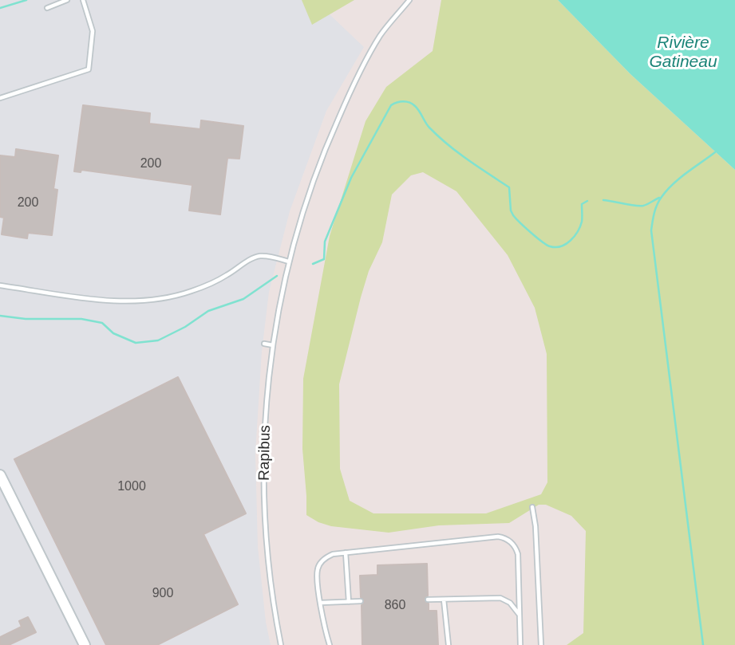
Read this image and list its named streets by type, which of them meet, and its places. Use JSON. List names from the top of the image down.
{
  "streets": {
    "lane": ["Rapibus"]
  },
  "water": ["Rivière Gatineau"],
  "house_numbers": [
    "200",
    "200",
    "1000",
    "900",
    "860"
  ]
}
